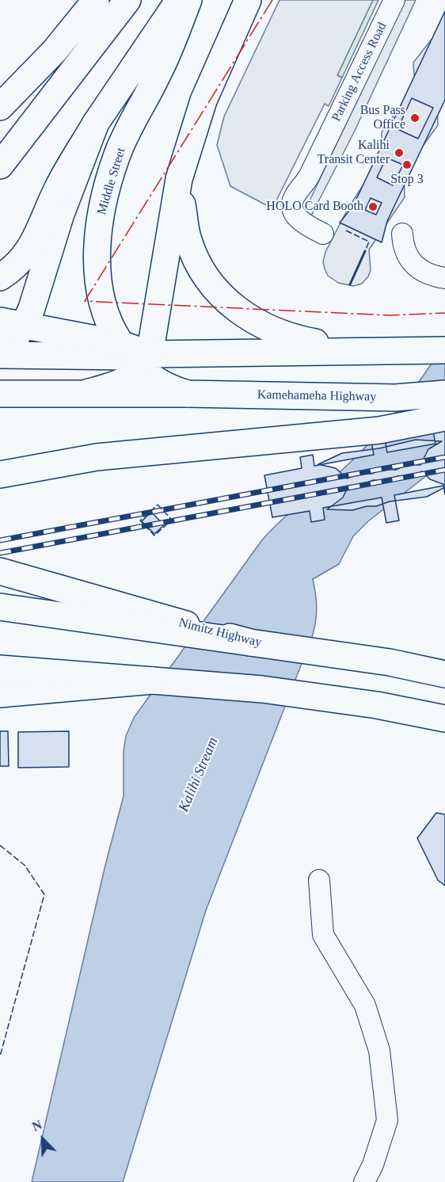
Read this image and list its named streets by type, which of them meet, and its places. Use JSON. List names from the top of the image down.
{
  "streets": {
    "main road": ["Middle Street", "Kamehameha Highway", "Nimitz Highway"],
    "lane": ["Parking Access Road"]
  },
  "water": ["Kalihi Stream"],
  "places": [
    "Bus Pass Office",
    "Kalihi Transit Center",
    "Stop 3",
    "HOLO Card Booth"
  ],
  "north": "top left"
}
